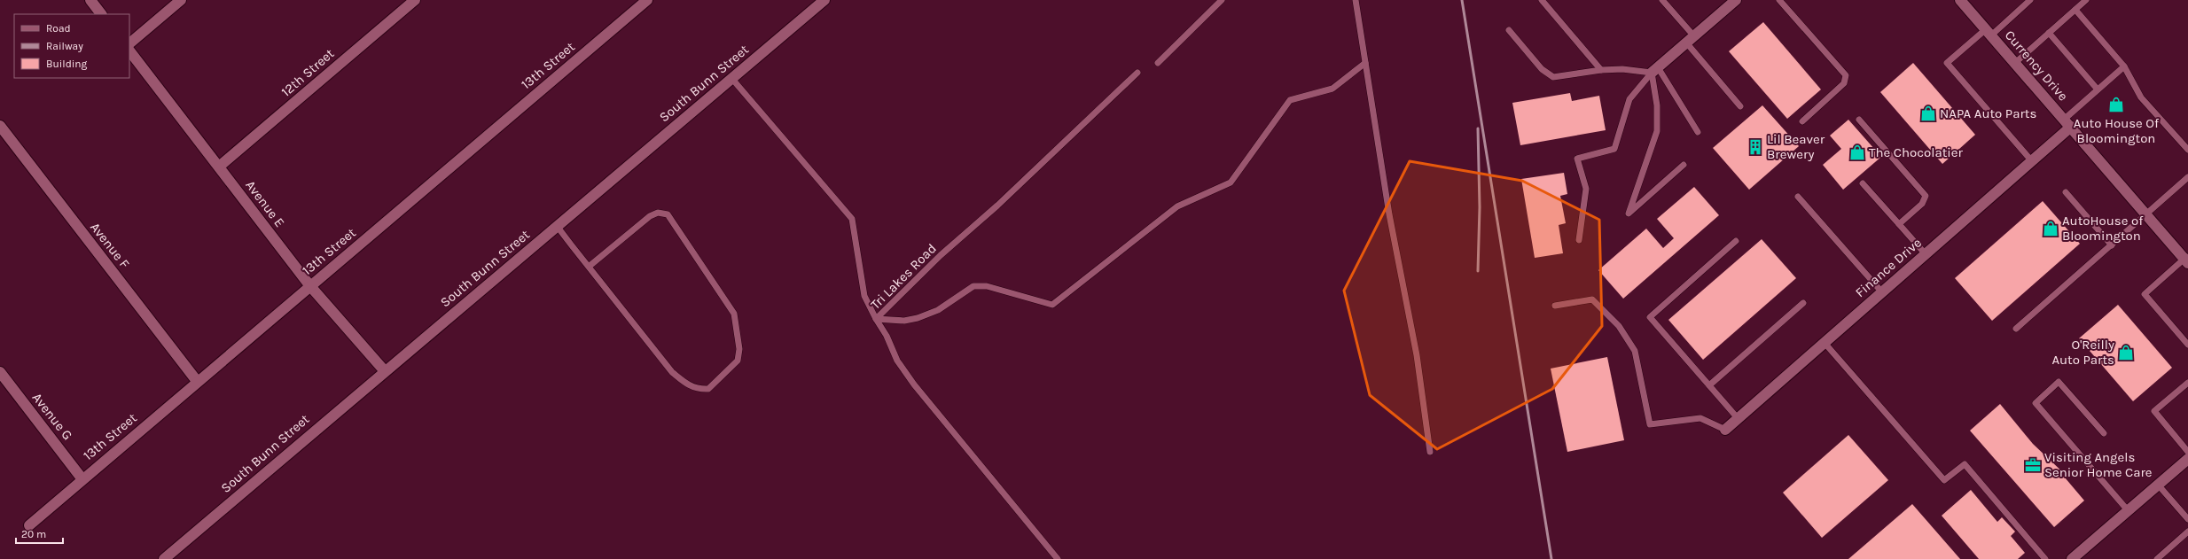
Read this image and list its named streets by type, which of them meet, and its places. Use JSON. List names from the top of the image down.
{
  "streets": {
    "street": [
      "13th Street",
      "Currency Drive",
      "12th Street",
      "South Bunn Street",
      "Avenue E",
      "Avenue F",
      "Finance Drive",
      "Avenue G"
    ],
    "lane": ["Tri Lakes Road"]
  },
  "crossings": [
    ["13th Street", "Avenue E"],
    ["13th Street", "Avenue F"],
    ["13th Street", "Avenue G"],
    ["Currency Drive", "Finance Drive"],
    ["12th Street", "Avenue E"],
    ["South Bunn Street", "Avenue E"]
  ],
  "places": {
    "shop": [
      "Auto House Of Bloomington",
      "NAPA Auto Parts",
      "The Chocolatier",
      "AutoHouse of Bloomington",
      "O'Reilly Auto Parts"
    ],
    "building": ["Lil Beaver Brewery"],
    "office": ["Visiting Angels Senior Home Care"]
  },
  "legend": ["Road", "Railway", "Building"],
  "scale_bar": "20 m"
}
